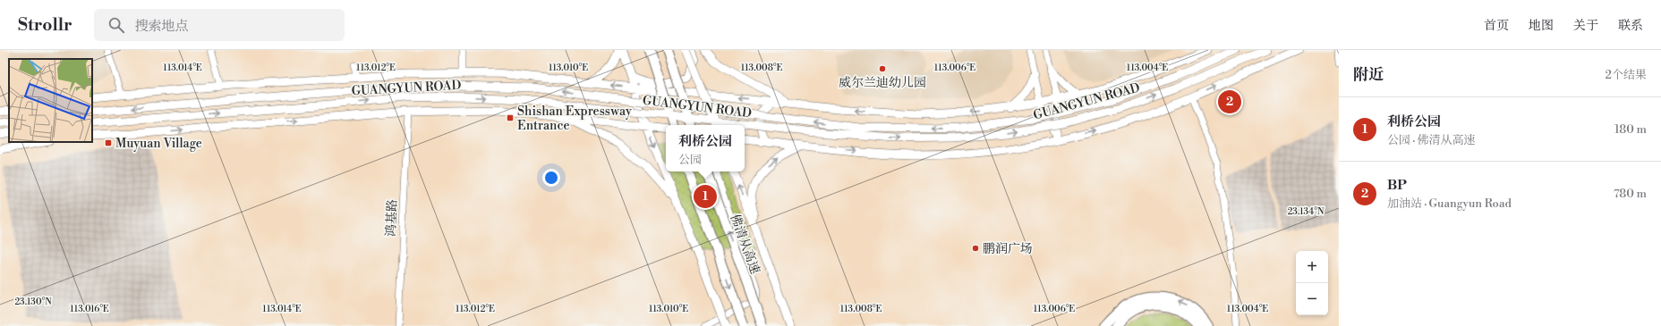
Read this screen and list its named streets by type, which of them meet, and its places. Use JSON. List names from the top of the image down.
{
  "streets": {
    "highway": ["佛清从高速"],
    "main road": ["GUANGYUN ROAD"],
    "street": ["鸿基路"]
  },
  "crossings": [
    ["GUANGYUN ROAD", "鸿基路"]
  ],
  "places": {
    "other": ["威尔兰迪幼儿园", "鹏润广场"],
    "transit": ["Shishan Expressway Entrance", "Muyuan Village"]
  },
  "page": {
    "header": "Strollr",
    "search": "搜索地点",
    "nav": [
      "首页",
      "地图",
      "关于",
      "联系"
    ],
    "heading": ["附近", "2个结果"],
    "pins": ["2", "1"],
    "list": [
      {
        "mark": "1",
        "name": "利桥公园",
        "note": "公园 · 佛清从高速",
        "value": "180 m"
      },
      {
        "mark": "2",
        "name": "BP",
        "note": "加油站 · Guangyun Road",
        "value": "780 m"
      }
    ],
    "popup": ["利桥公园", "公园"],
    "map_buttons": ["+", "−"]
  },
  "coordinates": [
    "113.014°E",
    "113.012°E",
    "113.010°E",
    "113.008°E",
    "113.006°E",
    "113.004°E",
    "23.134°N",
    "23.130°N",
    "113.016°E"
  ]
}
